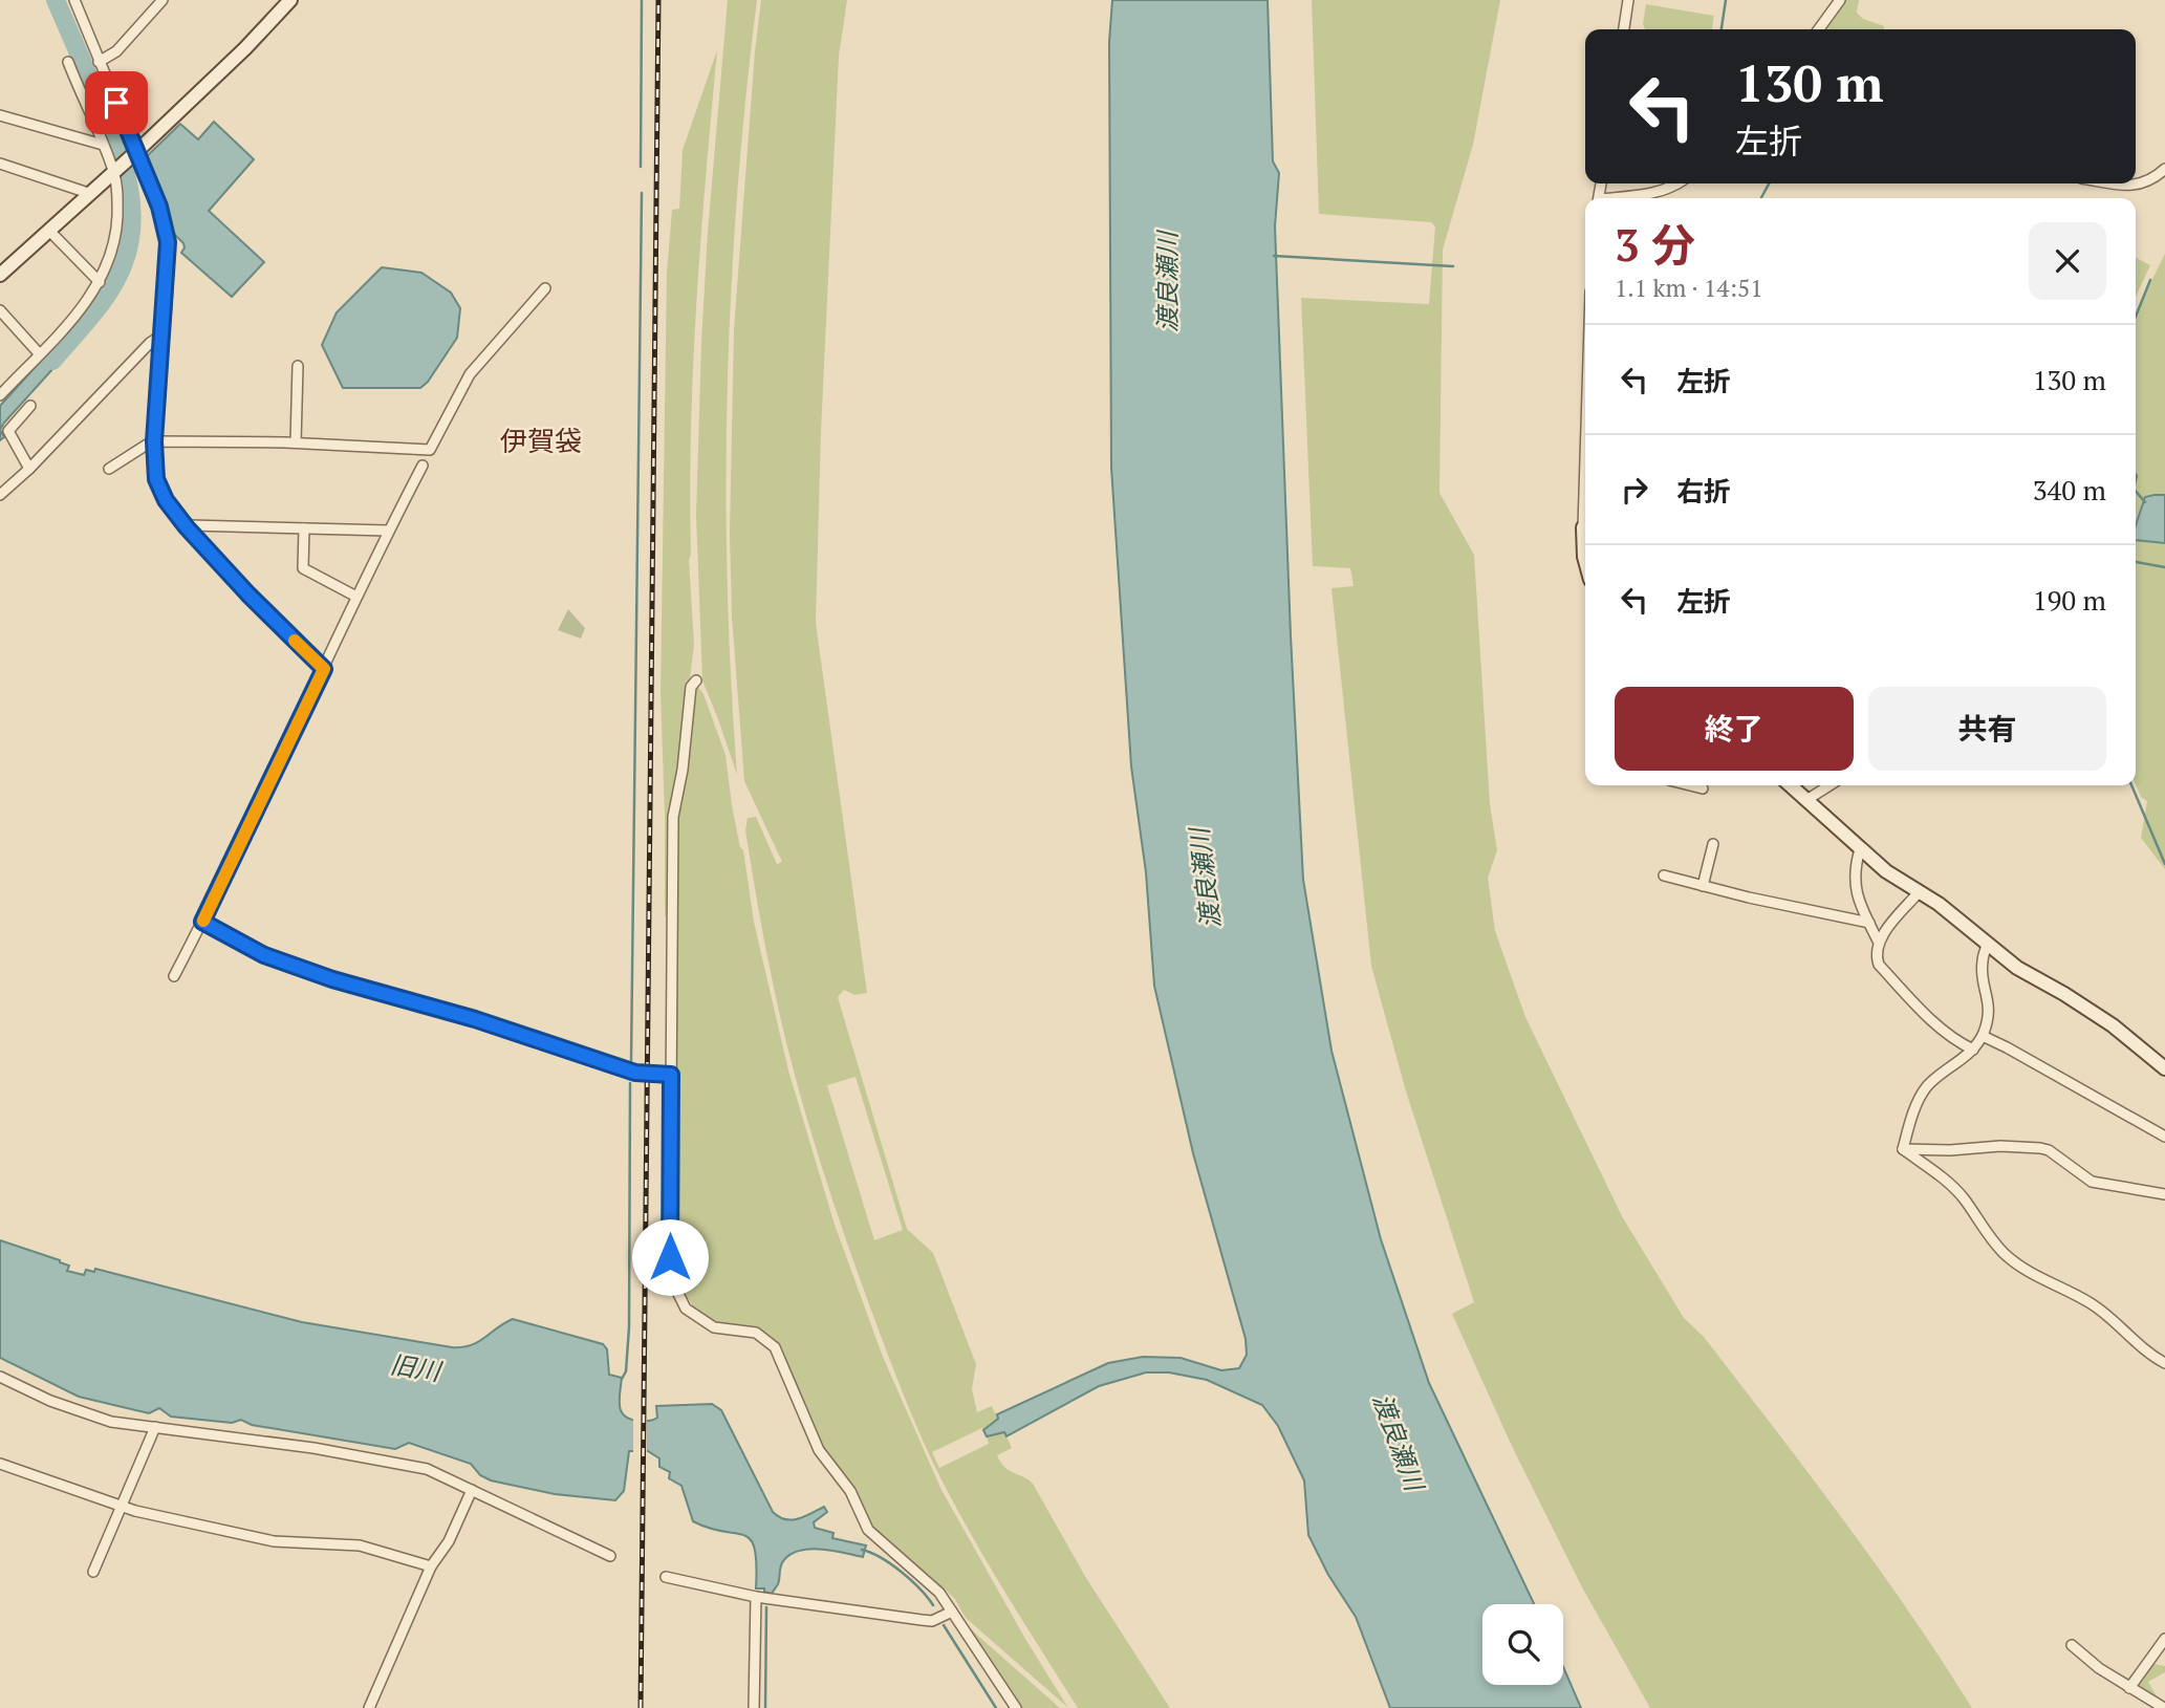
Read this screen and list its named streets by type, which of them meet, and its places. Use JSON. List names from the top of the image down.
{
  "districts": ["伊賀袋"],
  "water": ["渡良瀬川", "旧川"],
  "page": {
    "turn": ["130 m", "左折"],
    "heading": ["3 分", "1.1 km · 14:51"],
    "list": [
      {
        "name": "左折",
        "value": "130 m"
      },
      {
        "name": "右折",
        "value": "340 m"
      },
      {
        "name": "左折",
        "value": "190 m"
      }
    ],
    "buttons": ["終了", "共有"]
  }
}
